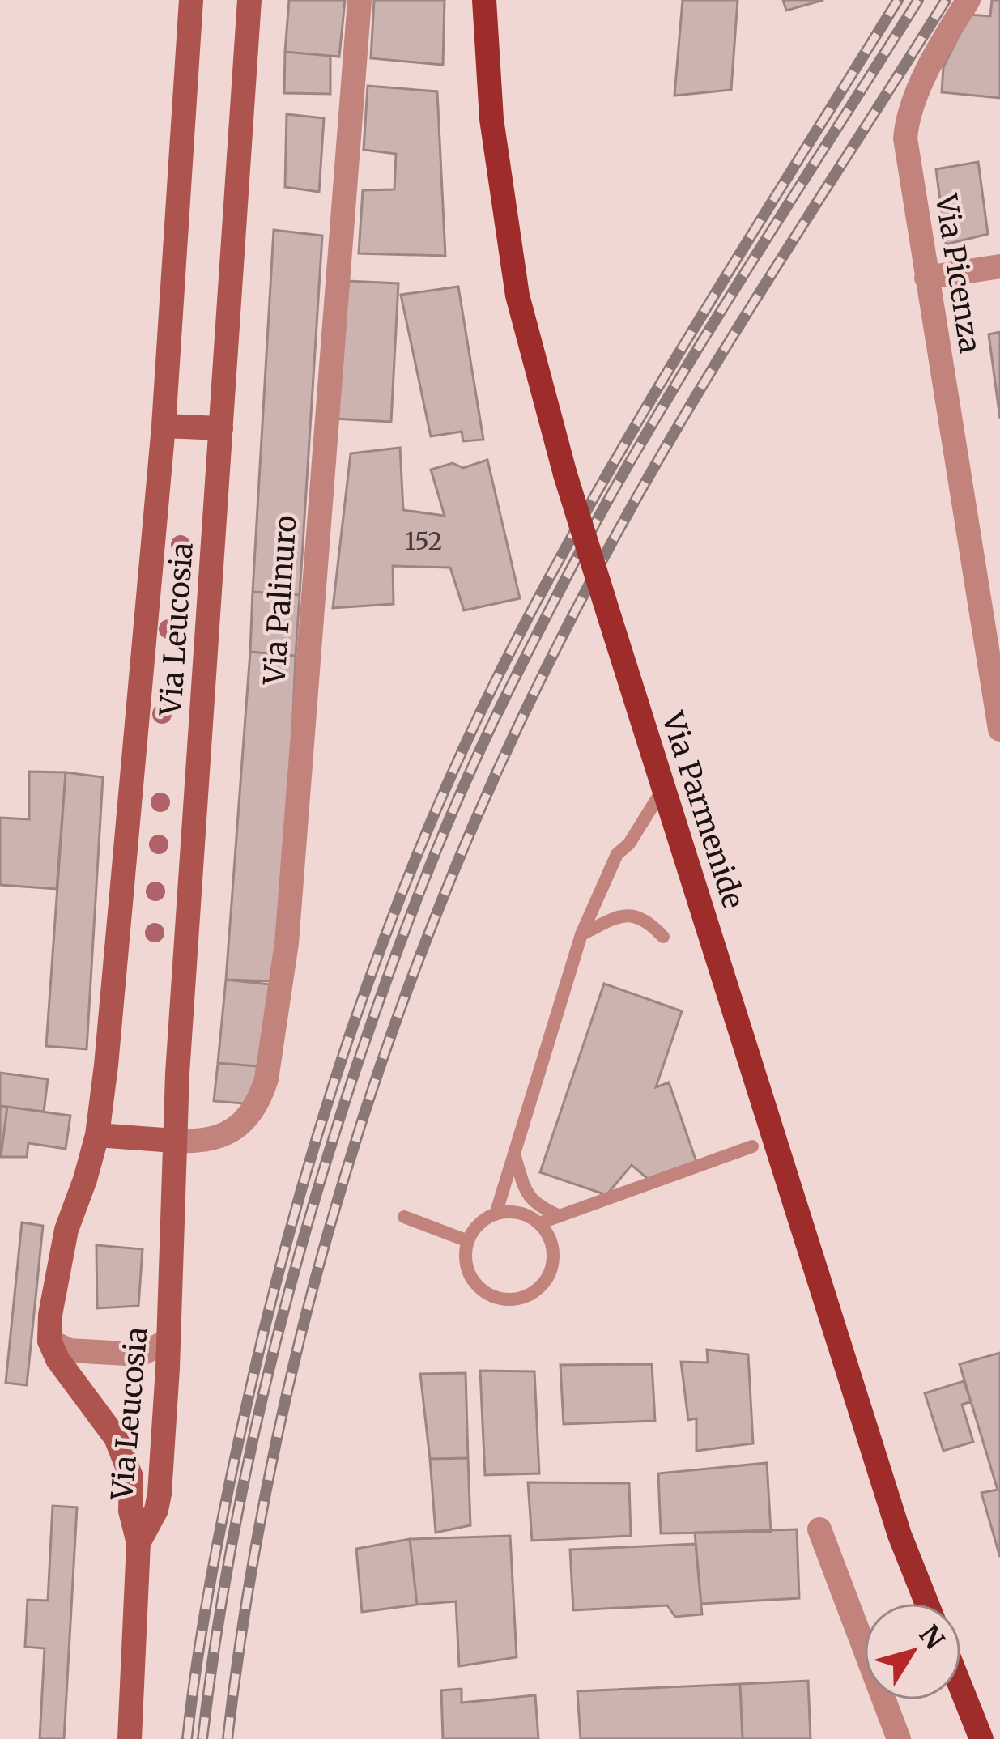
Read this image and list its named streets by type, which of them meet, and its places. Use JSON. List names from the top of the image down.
{
  "streets": {
    "main road": ["Via Leucosia", "Via Parmenide"],
    "street": ["Via Picenza", "Via Palinuro"]
  },
  "crossings": [
    ["Via Palinuro", "Via Leucosia"]
  ],
  "house_numbers": ["152"],
  "north": "top right"
}
